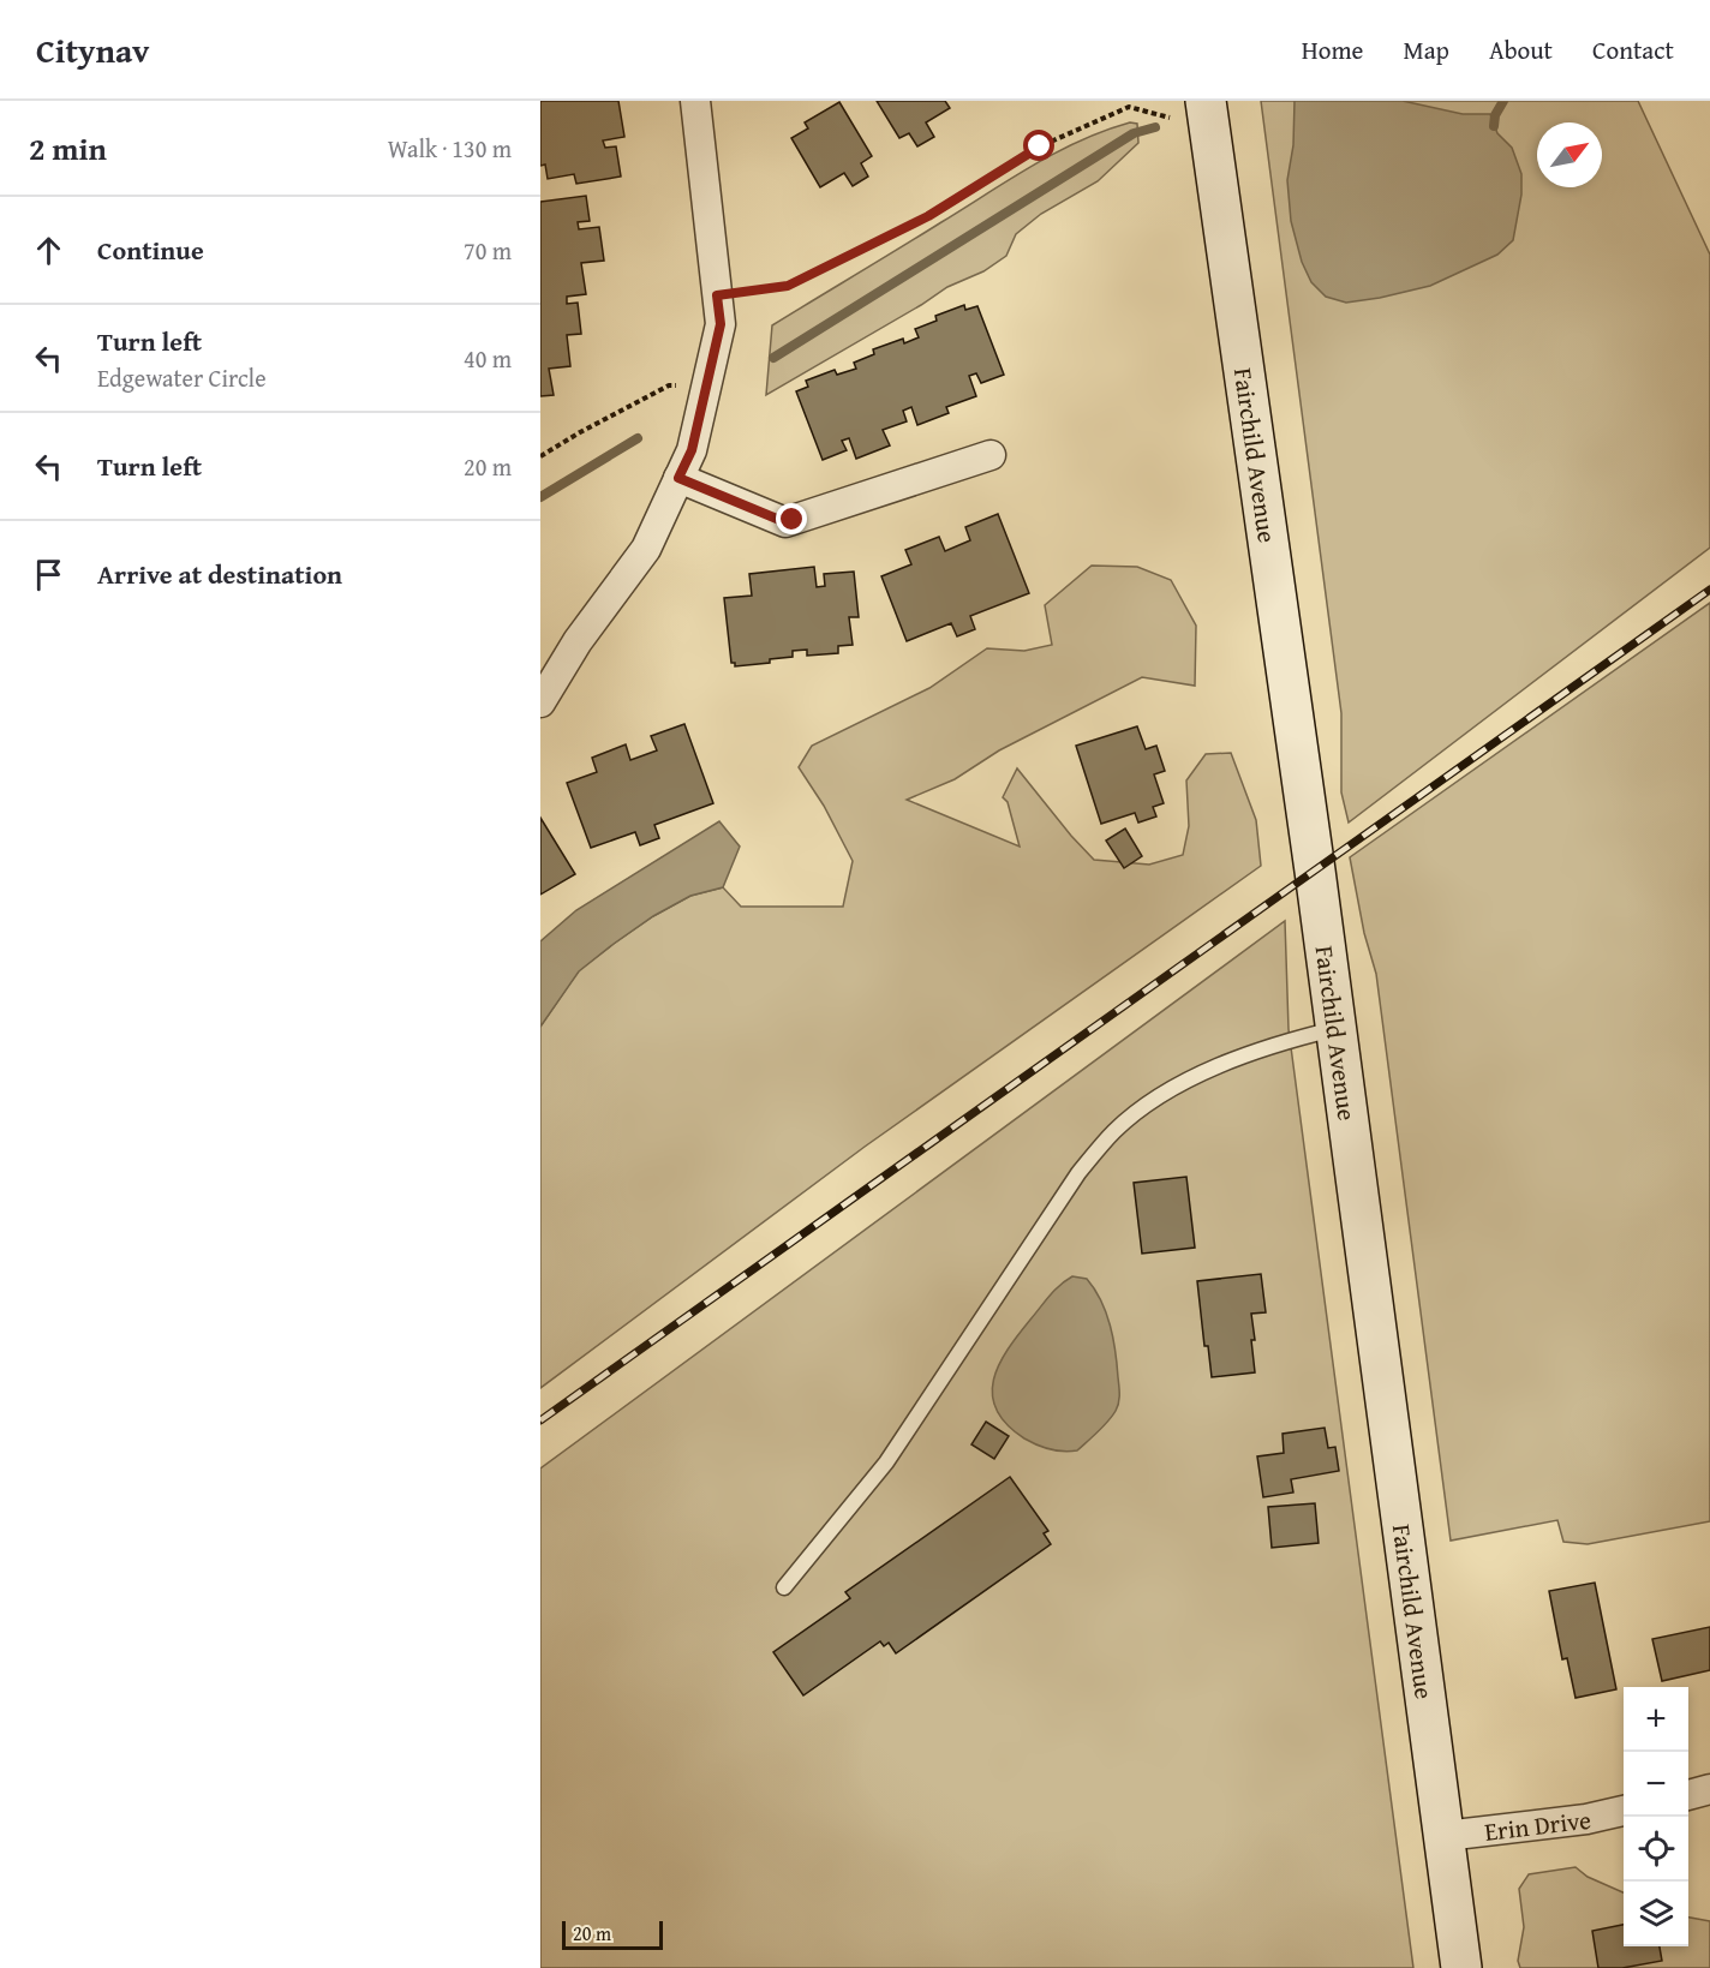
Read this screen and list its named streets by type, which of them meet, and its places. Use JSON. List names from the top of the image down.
{
  "streets": {
    "main road": ["Fairchild Avenue"],
    "street": ["Erin Drive"]
  },
  "crossings": [
    ["Fairchild Avenue", "Erin Drive"]
  ],
  "scale_bar": "20 m",
  "north": "top right",
  "page": {
    "header": "Citynav",
    "nav": [
      "Home",
      "Map",
      "About",
      "Contact"
    ],
    "heading": ["2 min", "Walk · 130 m"],
    "list": [
      ["Continue", "70 m"],
      ["Turn left", "Edgewater Circle", "40 m"],
      ["Turn left", "20 m"],
      "Arrive at destination"
    ],
    "map_buttons": ["+", "−"],
    "scale": "20 m"
  }
}
